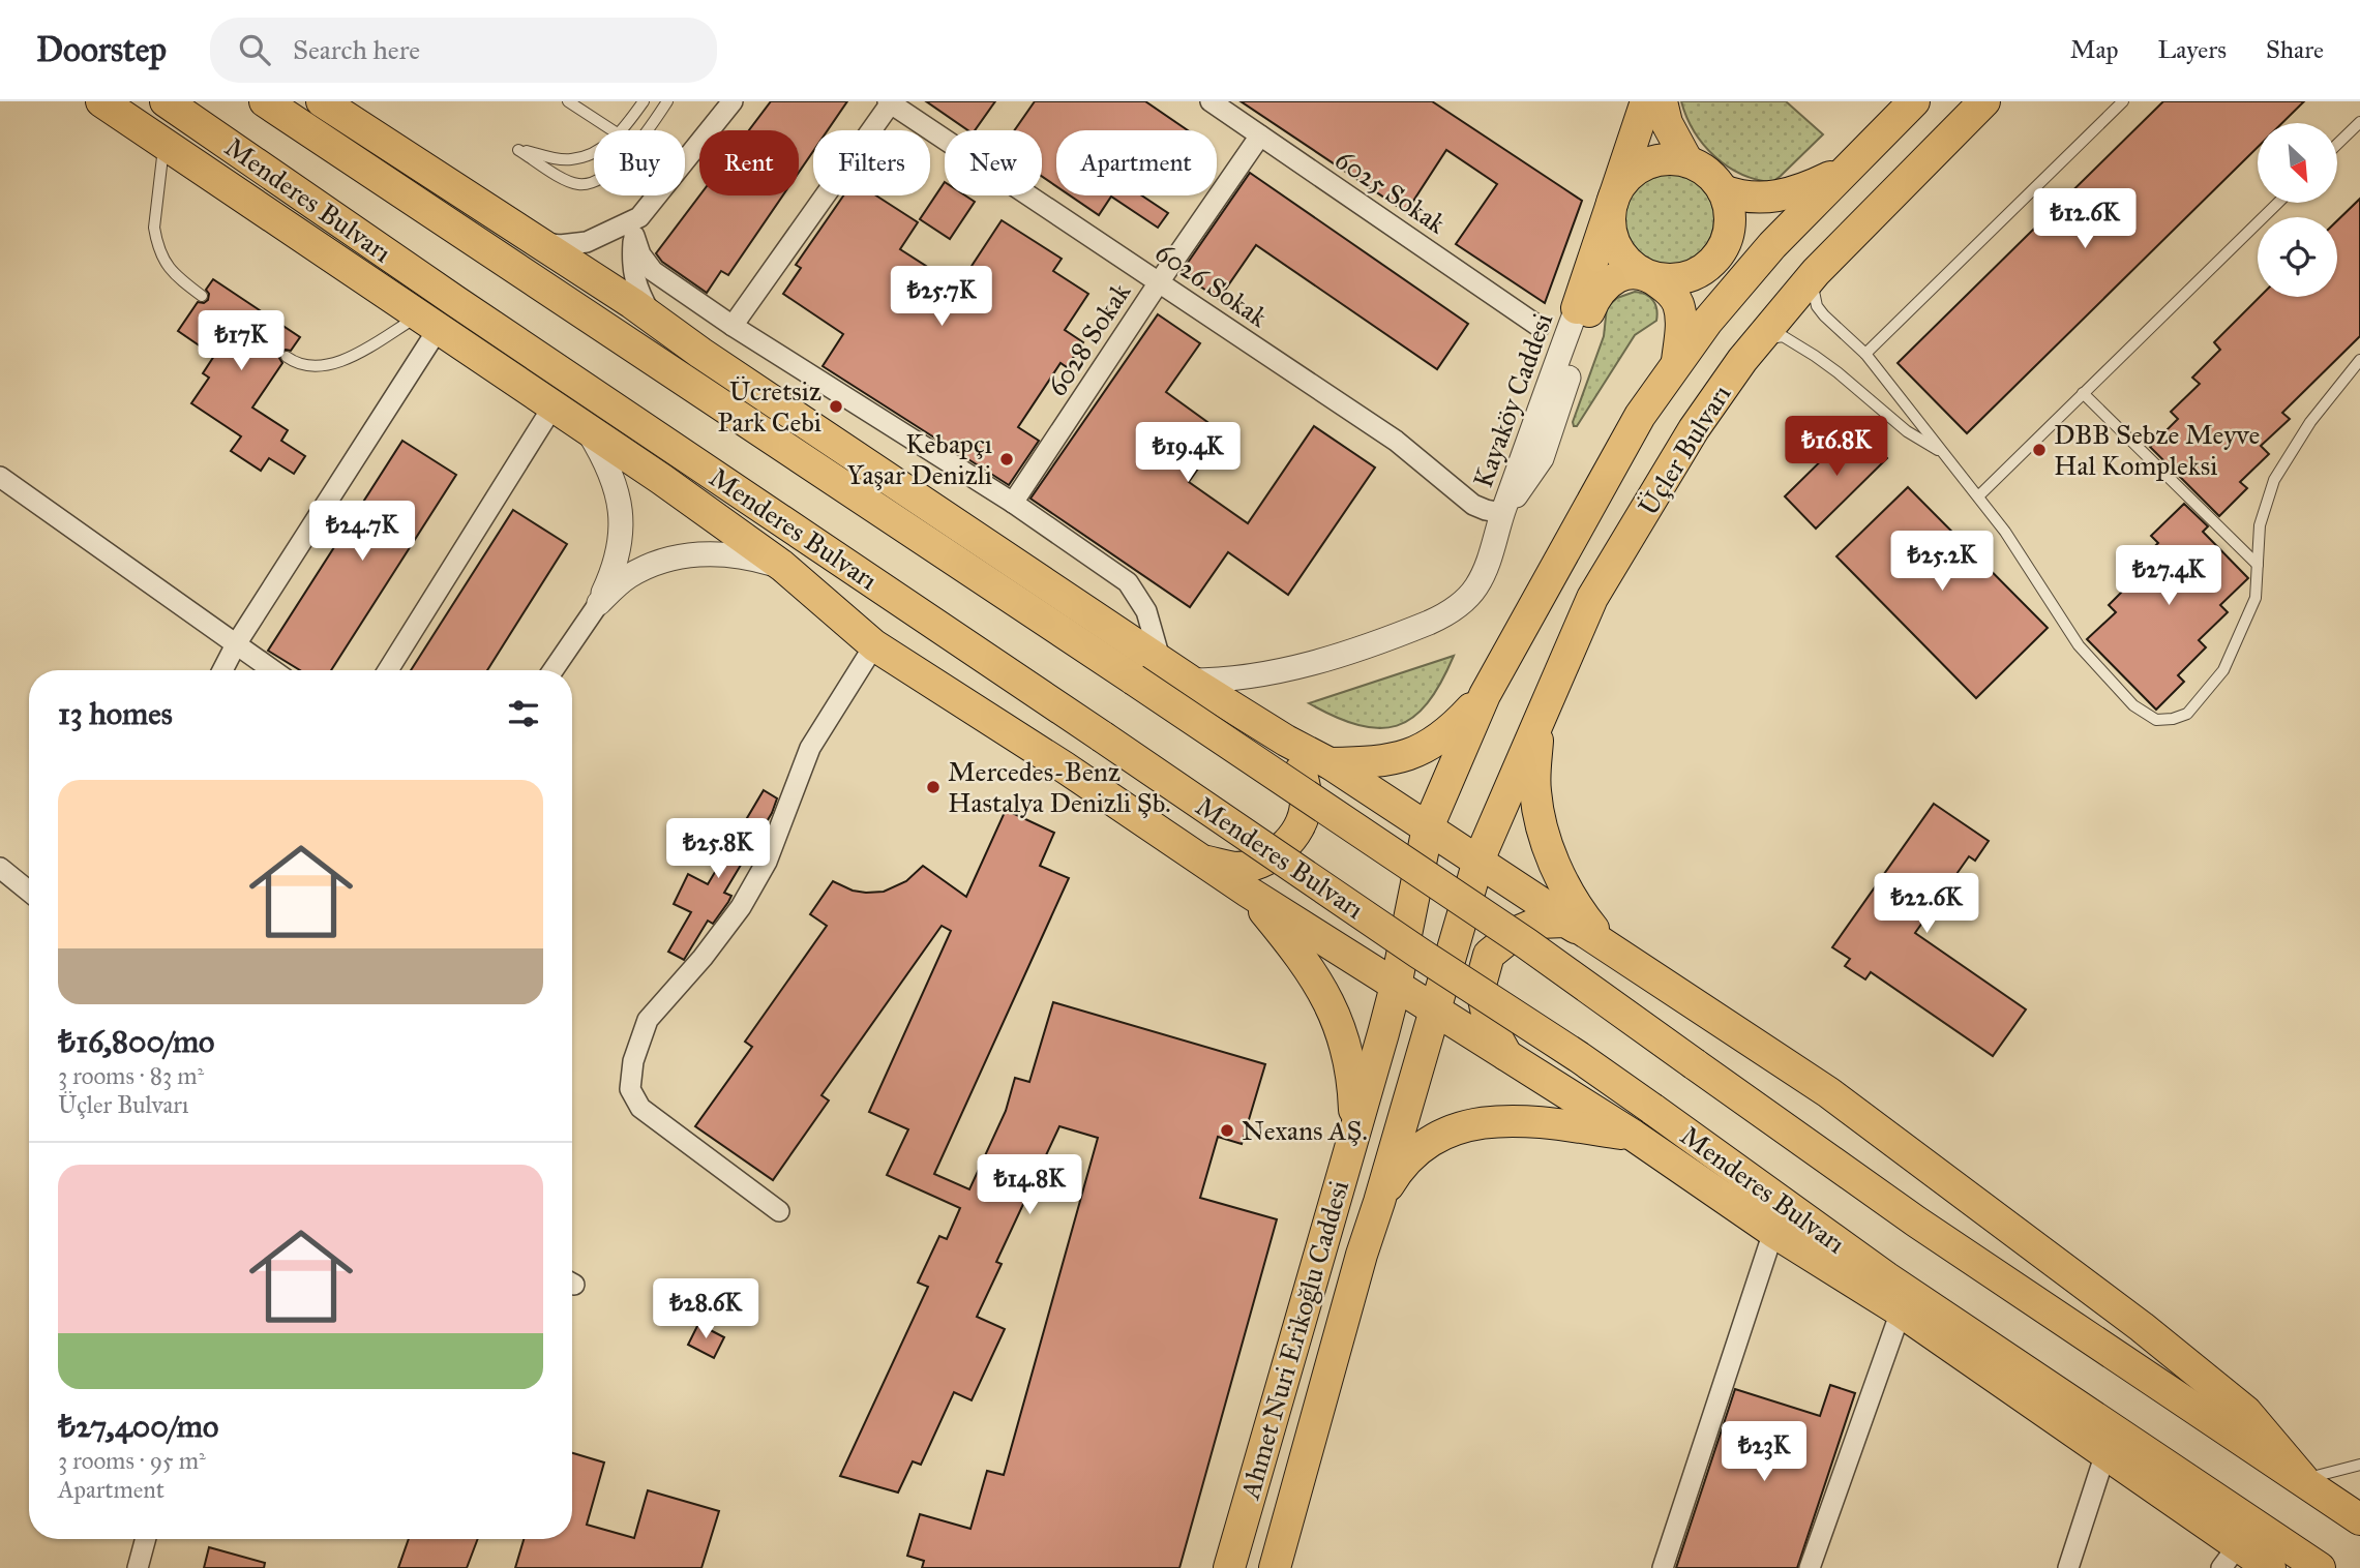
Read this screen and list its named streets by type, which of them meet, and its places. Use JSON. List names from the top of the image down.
{
  "streets": {
    "main road": ["Menderes Bulvarı", "Üçler Bulvarı", "Ahmet Nuri Erikoğlu Caddesi"],
    "street": [
      "6025 Sokak",
      "6026 Sokak",
      "6028 Sokak",
      "Kayaköy Caddesi"
    ]
  },
  "crossings": [
    ["6025 Sokak", "6028 Sokak"],
    ["6026 Sokak", "6028 Sokak"],
    ["6026 Sokak", "Kayaköy Caddesi"],
    ["Üçler Bulvarı", "Ahmet Nuri Erikoğlu Caddesi"]
  ],
  "places": [
    "Ücretsiz Park Cebi",
    "DBB Sebze Meyve Hal Kompleksi",
    "Kebapçı Yaşar Denizli",
    "Mercedes-Benz Hastalya Denizli Şb.",
    "Nexans AŞ."
  ],
  "north": "bottom right",
  "page": {
    "header": "Doorstep",
    "search": "Search here",
    "nav": ["Map", "Layers", "Share"],
    "chip": [
      "Buy",
      "Rent",
      "Filters",
      "New",
      "Apartment"
    ],
    "price": [
      "₺12.6K",
      "₺25.7K",
      "₺17K",
      "₺16.8K",
      "₺19.4K",
      "₺24.7K",
      "₺25.2K",
      "₺27.4K",
      "₺25.8K",
      "₺22.6K",
      "₺14.8K",
      "₺28.6K",
      "₺23K"
    ],
    "heading": "13 homes",
    "list": [
      {
        "name": "₺16,800/mo",
        "note": "3 rooms · 83 m² · Üçler Bulvarı"
      },
      {
        "name": "₺27,400/mo",
        "note": "3 rooms · 95 m² · Apartment"
      }
    ]
  }
}
